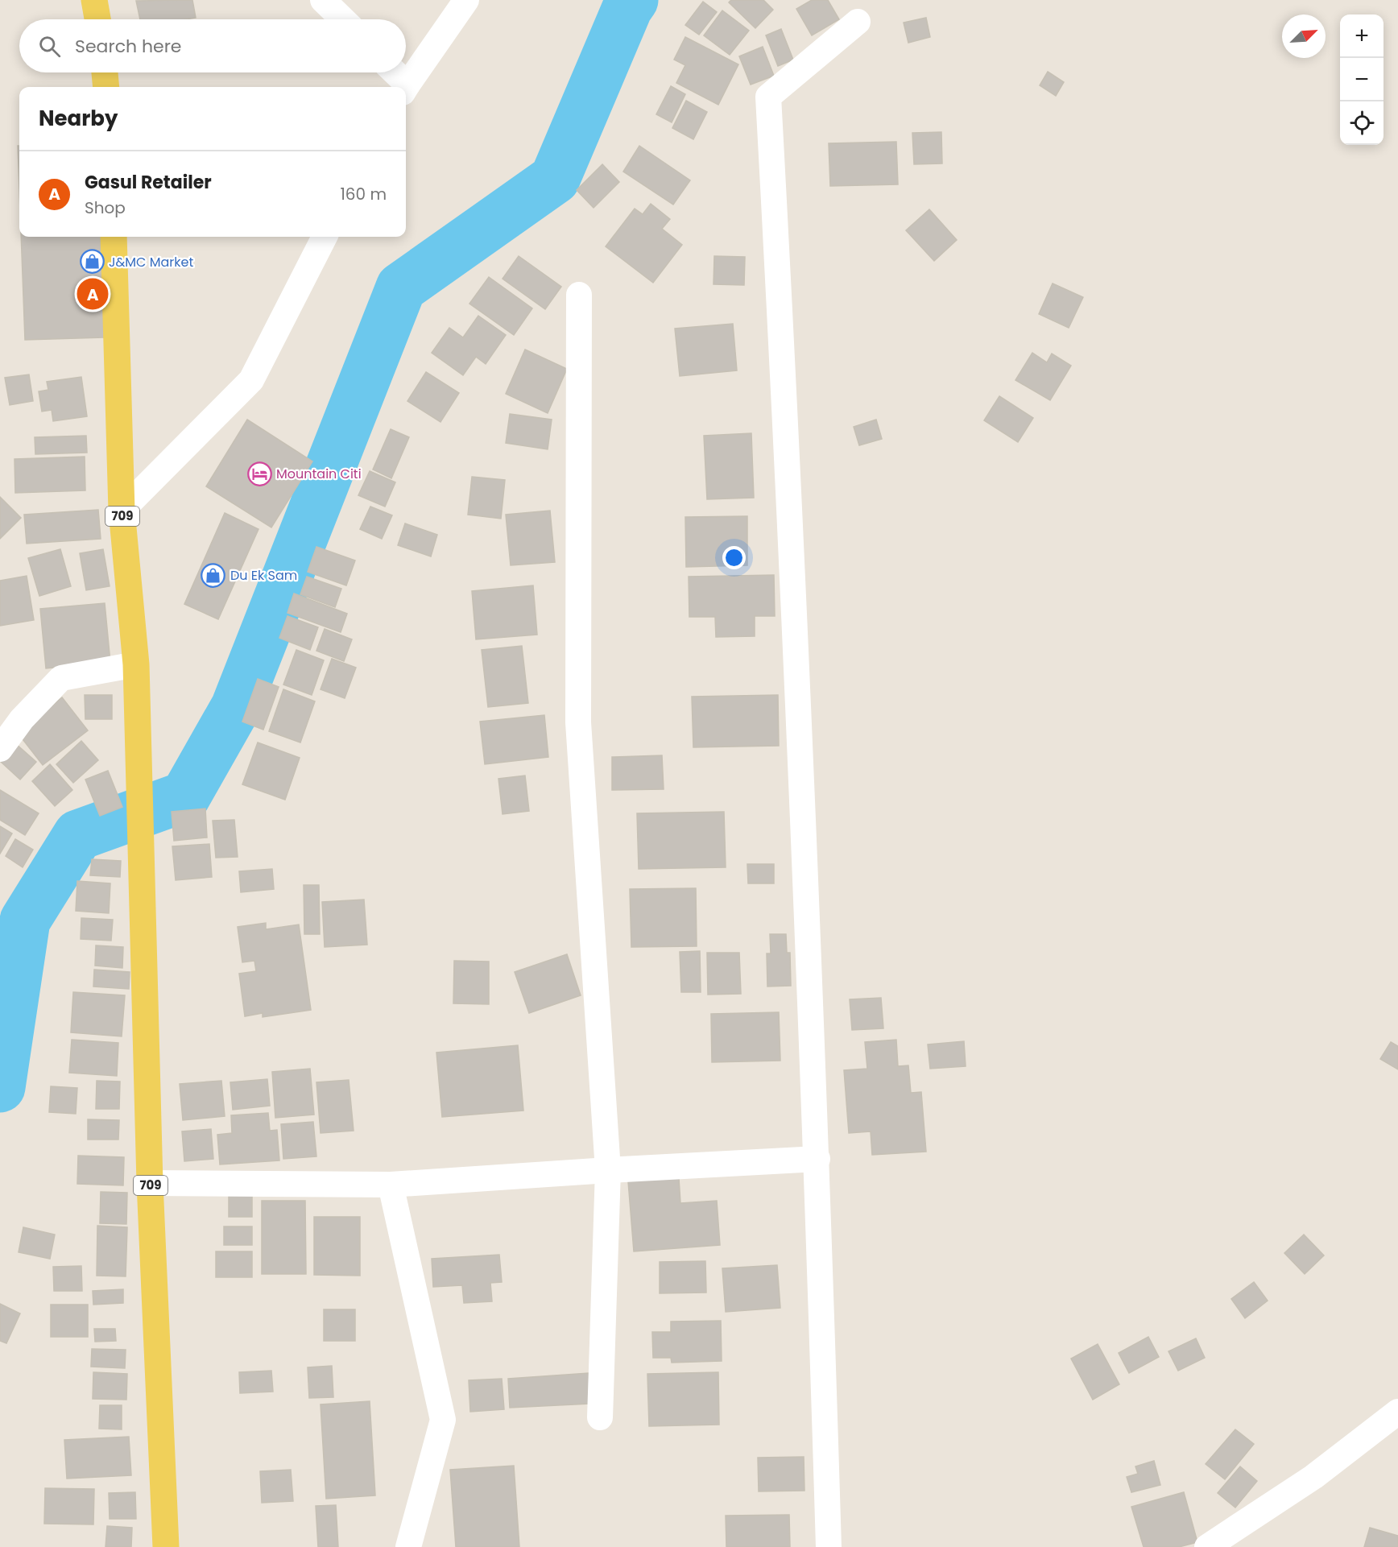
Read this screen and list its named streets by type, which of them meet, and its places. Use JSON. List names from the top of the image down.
{
  "streets": {
    "main road": ["709"]
  },
  "places": {
    "shop": ["J&MC Market", "Du Ek Sam"],
    "hotel": ["Mountain Citi"]
  },
  "north": "top right",
  "page": {
    "map_buttons": ["+", "−"],
    "search": "Search here",
    "heading": "Nearby",
    "list": [
      {
        "mark": "A",
        "name": "Gasul Retailer",
        "note": "Shop",
        "value": "160 m"
      }
    ],
    "pins": "A"
  }
}
